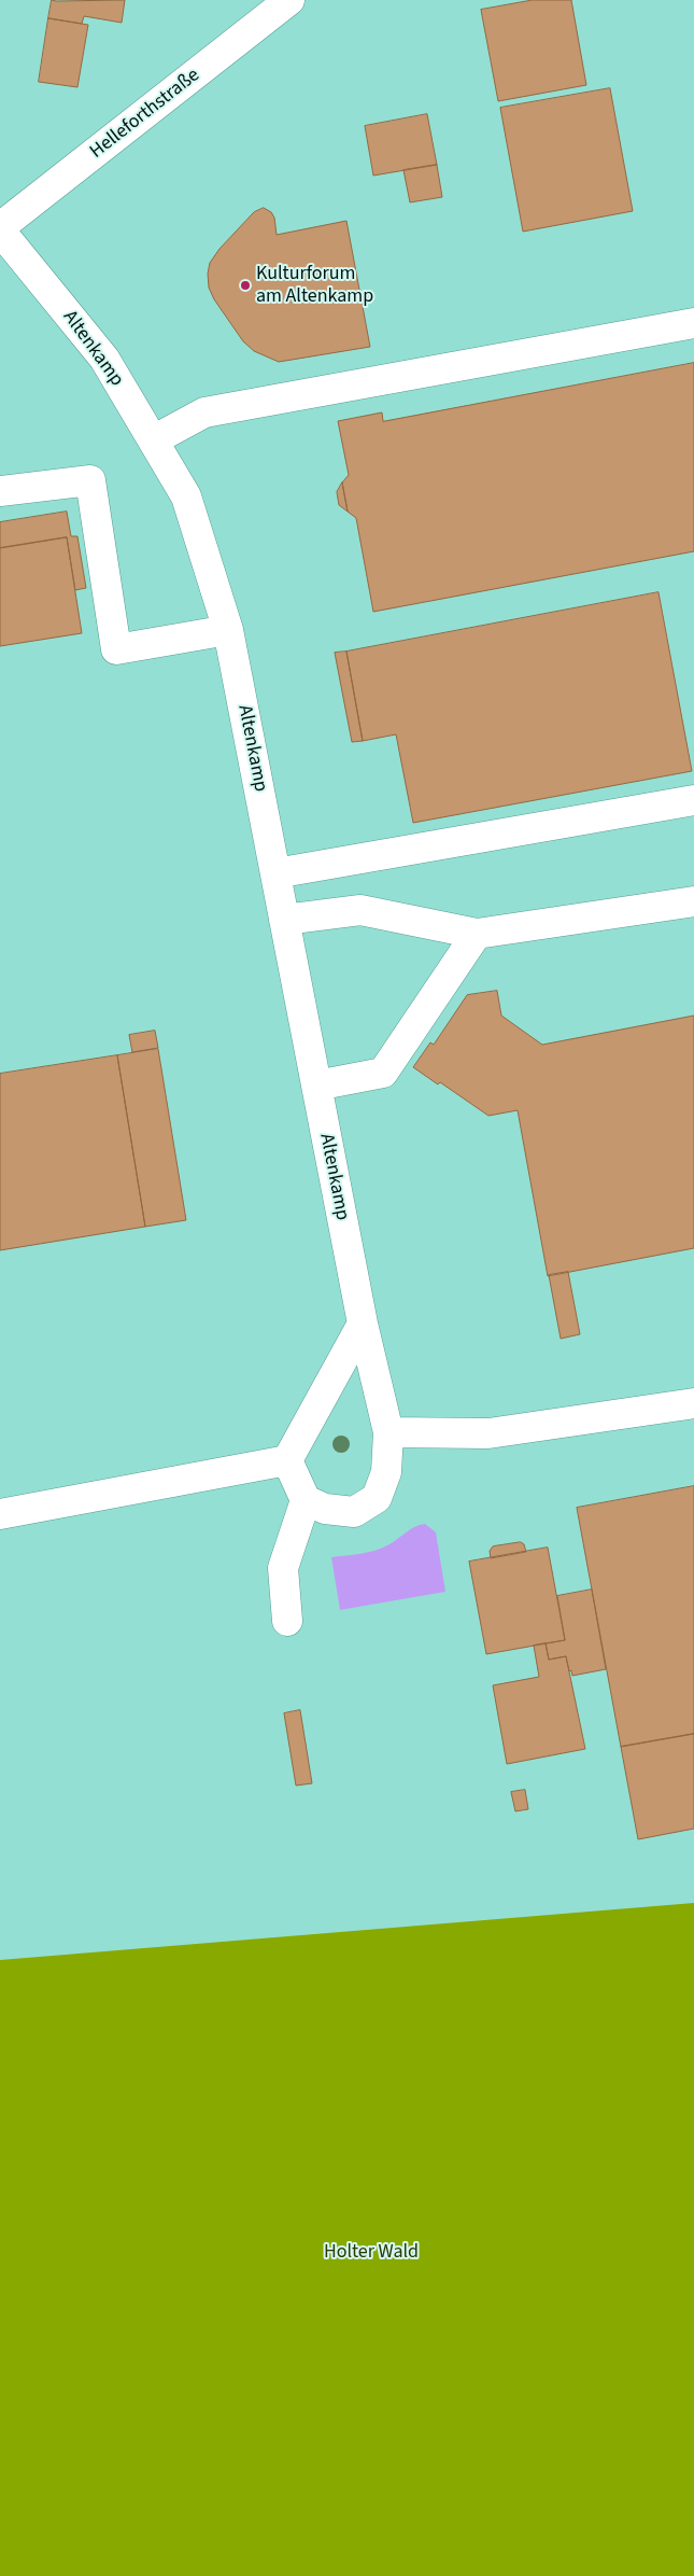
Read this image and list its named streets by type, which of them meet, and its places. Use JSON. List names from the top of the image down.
{
  "streets": {
    "street": ["Helleforthstraße", "Altenkamp"]
  },
  "parks": ["Holter Wald"],
  "places": ["Kulturforum am Altenkamp"]
}
